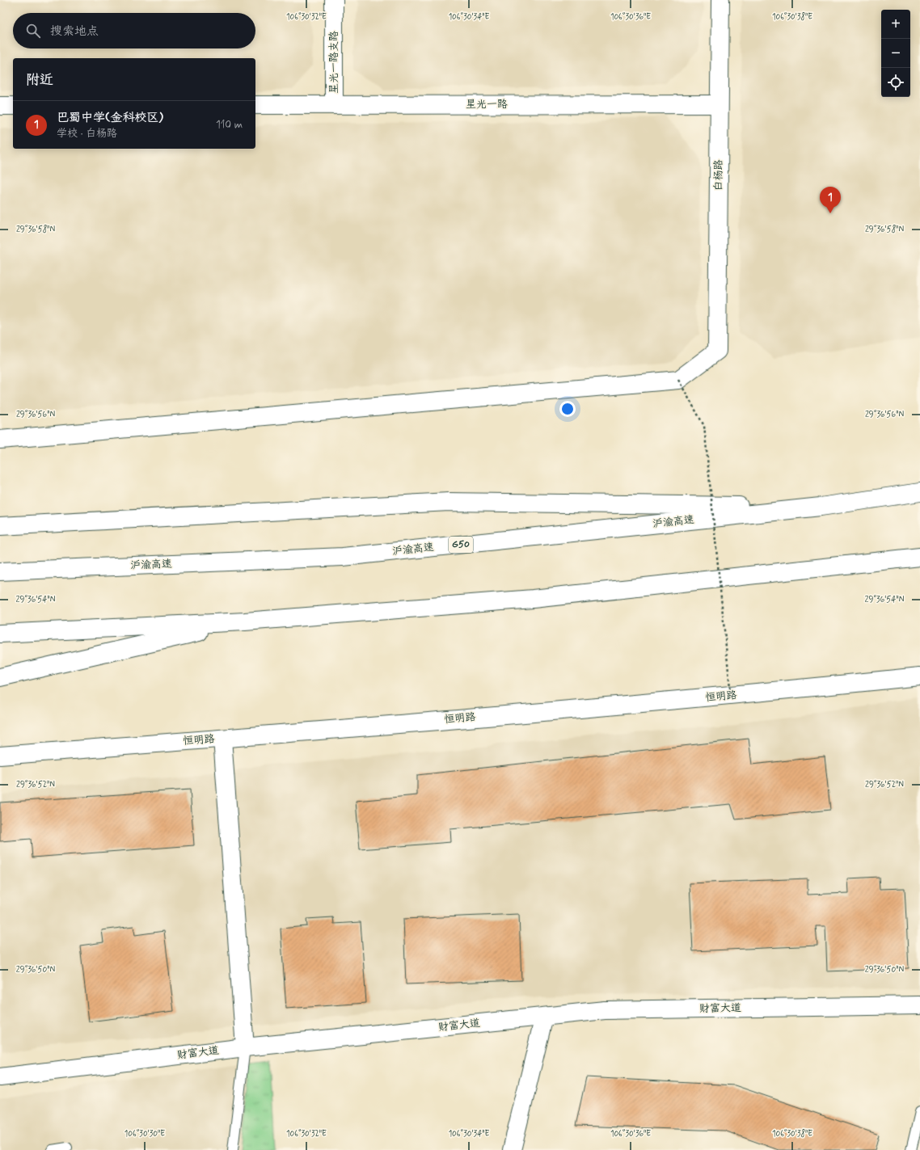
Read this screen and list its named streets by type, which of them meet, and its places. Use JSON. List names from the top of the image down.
{
  "streets": {
    "main road": [
      "星光一路支路",
      "星光一路",
      "白杨路",
      "沪渝高速",
      "G50",
      "恒明路",
      "财富大道"
    ]
  },
  "crossings": [
    ["星光一路支路", "星光一路"],
    ["星光一路", "白杨路"]
  ],
  "page": {
    "map_buttons": ["+", "−"],
    "search": "搜索地点",
    "heading": "附近",
    "list": [
      {
        "mark": "1",
        "name": "巴蜀中学(金科校区)",
        "note": "学校 · 白杨路",
        "value": "110 m"
      }
    ],
    "pins": "1"
  },
  "coordinates": [
    "106°30'32\"E",
    "106°30'34\"E",
    "106°30'36\"E",
    "106°30'38\"E",
    "29°36'58\"N",
    "29°36'56\"N",
    "29°36'54\"N",
    "29°36'52\"N",
    "29°36'50\"N",
    "106°30'30\"E"
  ]
}
